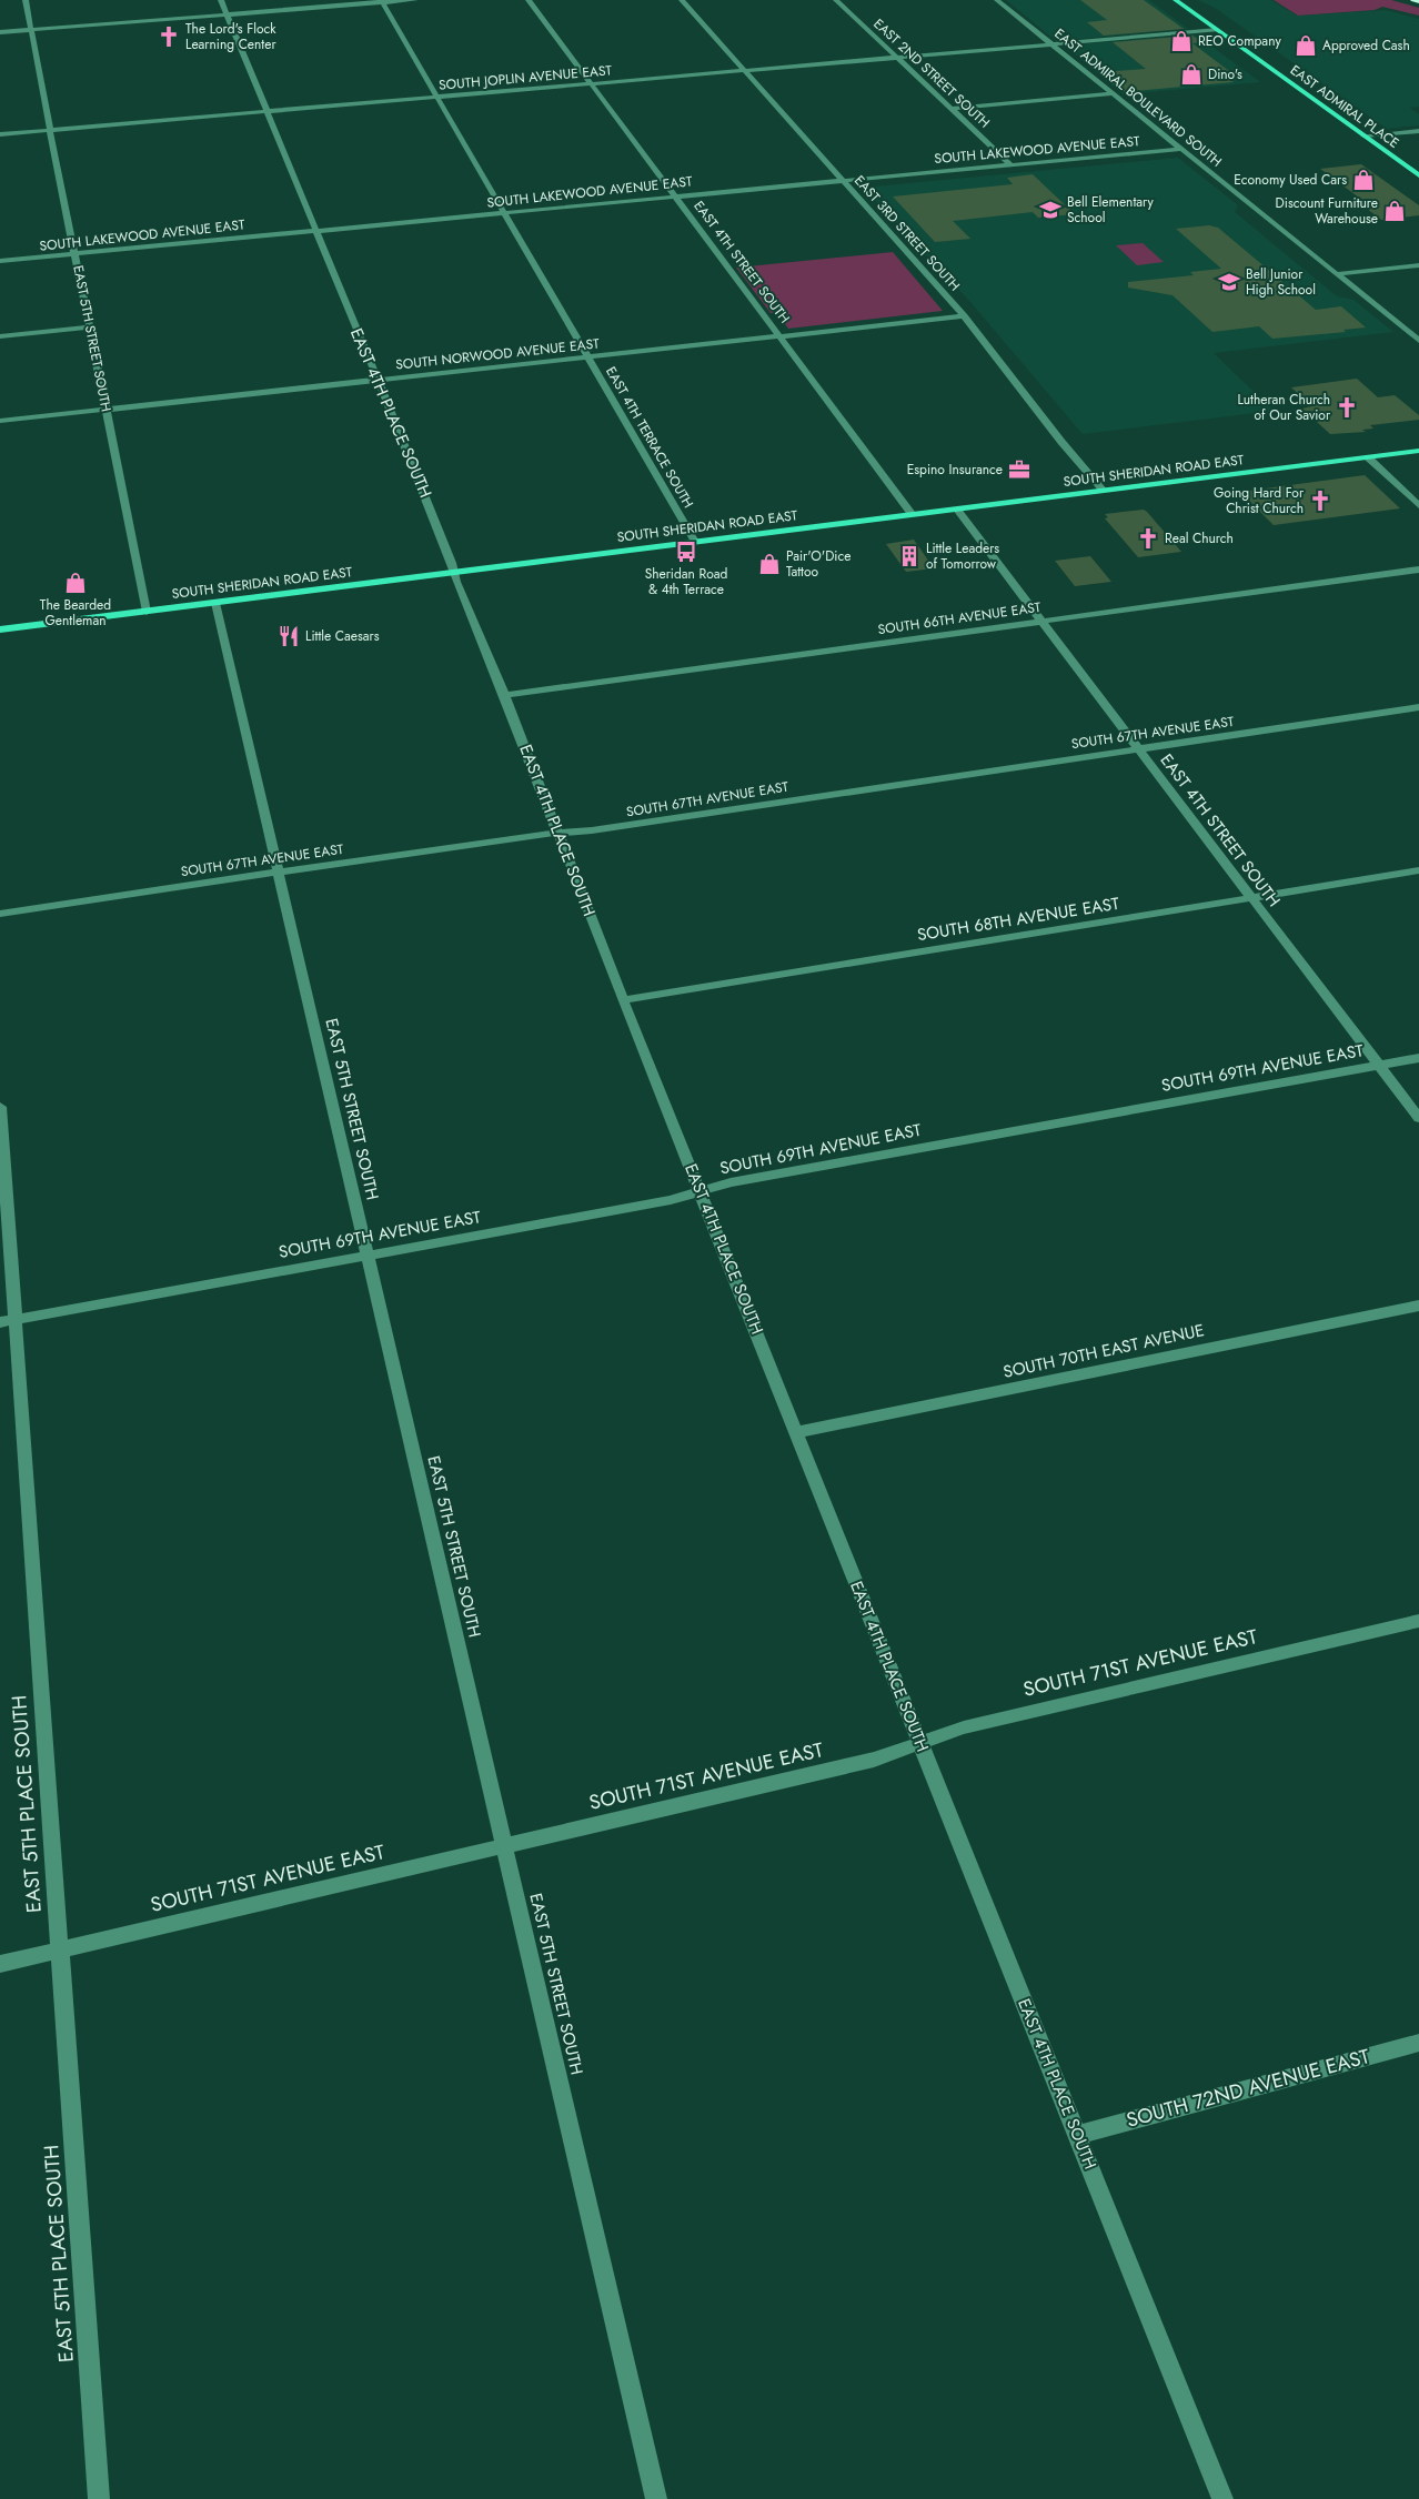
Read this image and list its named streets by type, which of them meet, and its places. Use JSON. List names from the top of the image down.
{
  "streets": {
    "main road": ["EAST ADMIRAL PLACE", "SOUTH SHERIDAN ROAD EAST"],
    "street": [
      "EAST 2ND STREET SOUTH",
      "SOUTH JOPLIN AVENUE EAST",
      "EAST ADMIRAL BOULEVARD SOUTH",
      "SOUTH LAKEWOOD AVENUE EAST",
      "EAST 3RD STREET SOUTH",
      "EAST 4TH STREET SOUTH",
      "EAST 5TH STREET SOUTH",
      "SOUTH NORWOOD AVENUE EAST",
      "EAST 4TH PLACE SOUTH",
      "EAST 4TH TERRACE SOUTH",
      "SOUTH 66TH AVENUE EAST",
      "SOUTH 67TH AVENUE EAST",
      "SOUTH 68TH AVENUE EAST",
      "SOUTH 69TH AVENUE EAST",
      "SOUTH 70TH EAST AVENUE",
      "SOUTH 71ST AVENUE EAST",
      "EAST 5TH PLACE SOUTH",
      "SOUTH 72ND AVENUE EAST"
    ]
  },
  "crossings": [
    ["EAST 2ND STREET SOUTH", "SOUTH JOPLIN AVENUE EAST"],
    ["EAST 2ND STREET SOUTH", "SOUTH LAKEWOOD AVENUE EAST"],
    ["SOUTH JOPLIN AVENUE EAST", "EAST ADMIRAL BOULEVARD SOUTH"],
    ["SOUTH JOPLIN AVENUE EAST", "EAST ADMIRAL PLACE"],
    ["SOUTH JOPLIN AVENUE EAST", "EAST 3RD STREET SOUTH"],
    ["SOUTH JOPLIN AVENUE EAST", "EAST 4TH STREET SOUTH"],
    ["SOUTH JOPLIN AVENUE EAST", "EAST 5TH STREET SOUTH"],
    ["SOUTH JOPLIN AVENUE EAST", "EAST 4TH PLACE SOUTH"],
    ["SOUTH JOPLIN AVENUE EAST", "EAST 4TH TERRACE SOUTH"],
    ["EAST ADMIRAL BOULEVARD SOUTH", "SOUTH LAKEWOOD AVENUE EAST"],
    ["SOUTH LAKEWOOD AVENUE EAST", "EAST 3RD STREET SOUTH"],
    ["SOUTH LAKEWOOD AVENUE EAST", "EAST 4TH STREET SOUTH"],
    ["SOUTH LAKEWOOD AVENUE EAST", "EAST 5TH STREET SOUTH"],
    ["SOUTH LAKEWOOD AVENUE EAST", "EAST 4TH PLACE SOUTH"],
    ["SOUTH LAKEWOOD AVENUE EAST", "EAST 4TH TERRACE SOUTH"],
    ["EAST 3RD STREET SOUTH", "SOUTH NORWOOD AVENUE EAST"],
    ["EAST 3RD STREET SOUTH", "SOUTH SHERIDAN ROAD EAST"],
    ["EAST 4TH STREET SOUTH", "SOUTH NORWOOD AVENUE EAST"],
    ["EAST 4TH STREET SOUTH", "SOUTH SHERIDAN ROAD EAST"],
    ["EAST 4TH STREET SOUTH", "SOUTH 66TH AVENUE EAST"],
    ["EAST 4TH STREET SOUTH", "SOUTH 67TH AVENUE EAST"],
    ["EAST 4TH STREET SOUTH", "SOUTH 68TH AVENUE EAST"],
    ["EAST 4TH STREET SOUTH", "SOUTH 69TH AVENUE EAST"],
    ["EAST 5TH STREET SOUTH", "SOUTH NORWOOD AVENUE EAST"],
    ["EAST 5TH STREET SOUTH", "SOUTH SHERIDAN ROAD EAST"],
    ["EAST 5TH STREET SOUTH", "SOUTH 67TH AVENUE EAST"],
    ["EAST 5TH STREET SOUTH", "SOUTH 69TH AVENUE EAST"],
    ["EAST 5TH STREET SOUTH", "SOUTH 71ST AVENUE EAST"],
    ["SOUTH NORWOOD AVENUE EAST", "EAST 4TH PLACE SOUTH"],
    ["SOUTH NORWOOD AVENUE EAST", "EAST 4TH TERRACE SOUTH"],
    ["EAST 4TH PLACE SOUTH", "SOUTH SHERIDAN ROAD EAST"],
    ["EAST 4TH PLACE SOUTH", "SOUTH 66TH AVENUE EAST"],
    ["EAST 4TH PLACE SOUTH", "SOUTH 67TH AVENUE EAST"],
    ["EAST 4TH PLACE SOUTH", "SOUTH 68TH AVENUE EAST"],
    ["EAST 4TH PLACE SOUTH", "SOUTH 69TH AVENUE EAST"],
    ["EAST 4TH PLACE SOUTH", "SOUTH 70TH EAST AVENUE"],
    ["EAST 4TH PLACE SOUTH", "SOUTH 71ST AVENUE EAST"],
    ["EAST 4TH PLACE SOUTH", "SOUTH 72ND AVENUE EAST"],
    ["EAST 4TH TERRACE SOUTH", "SOUTH SHERIDAN ROAD EAST"],
    ["SOUTH 69TH AVENUE EAST", "EAST 5TH PLACE SOUTH"],
    ["SOUTH 71ST AVENUE EAST", "EAST 5TH PLACE SOUTH"]
  ],
  "places": {
    "church": [
      "The Lord's Flock Learning Center",
      "Lutheran Church of Our Savior",
      "Going Hard For Christ Church",
      "Real Church"
    ],
    "shop": [
      "REO Company",
      "Approved Cash",
      "Dino's",
      "Economy Used Cars",
      "Discount Furniture Warehouse",
      "Pair'O'Dice Tattoo",
      "The Bearded Gentleman"
    ],
    "school or university": ["Bell Elementary School", "Bell Junior High School"],
    "office": ["Espino Insurance"],
    "bus stop": ["Sheridan Road & 4th Terrace"],
    "building": ["Little Leaders of Tomorrow"],
    "restaurant": ["Little Caesars"]
  }
}
